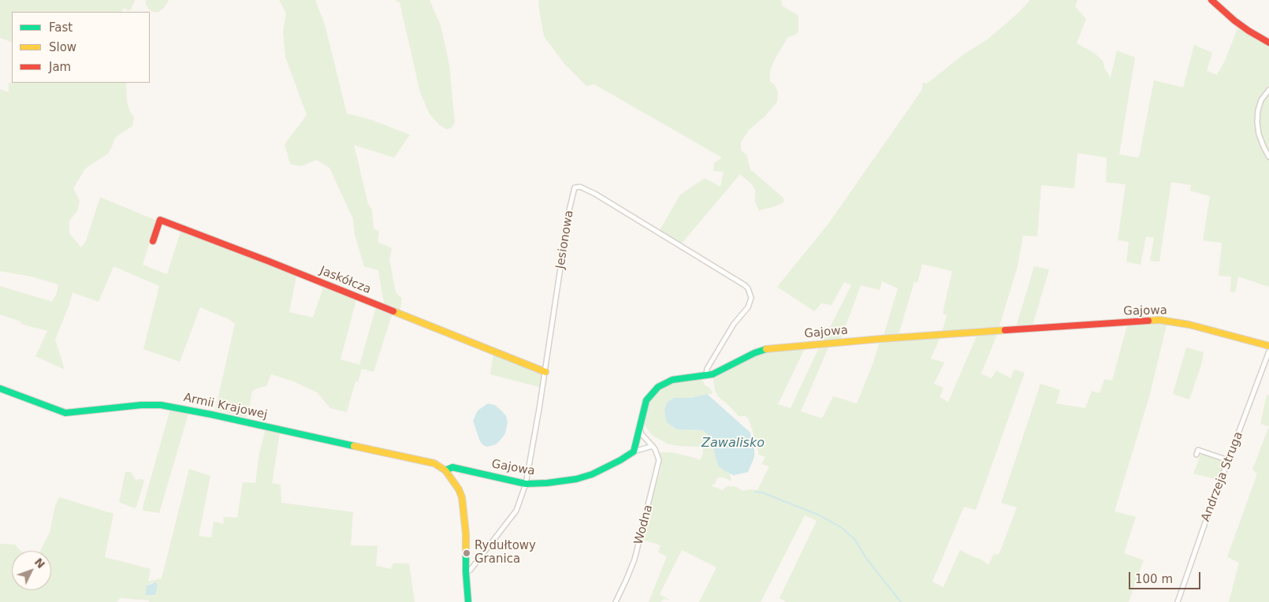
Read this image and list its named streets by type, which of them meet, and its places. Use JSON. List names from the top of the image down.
{
  "streets": {
    "street": [
      "Jesionowa",
      "Jaskółcza",
      "Gajowa",
      "Armii Krajowej",
      "Andrzeja Struga",
      "Wodna"
    ]
  },
  "crossings": [
    ["Jesionowa", "Jaskółcza"],
    ["Jesionowa", "Gajowa"],
    ["Gajowa", "Armii Krajowej"],
    ["Gajowa", "Wodna"]
  ],
  "water": ["Zawalisko"],
  "places": ["Rydułtowy Granica"],
  "legend": ["Fast", "Slow", "Jam"],
  "scale_bar": "100 m",
  "north": "top right"
}
